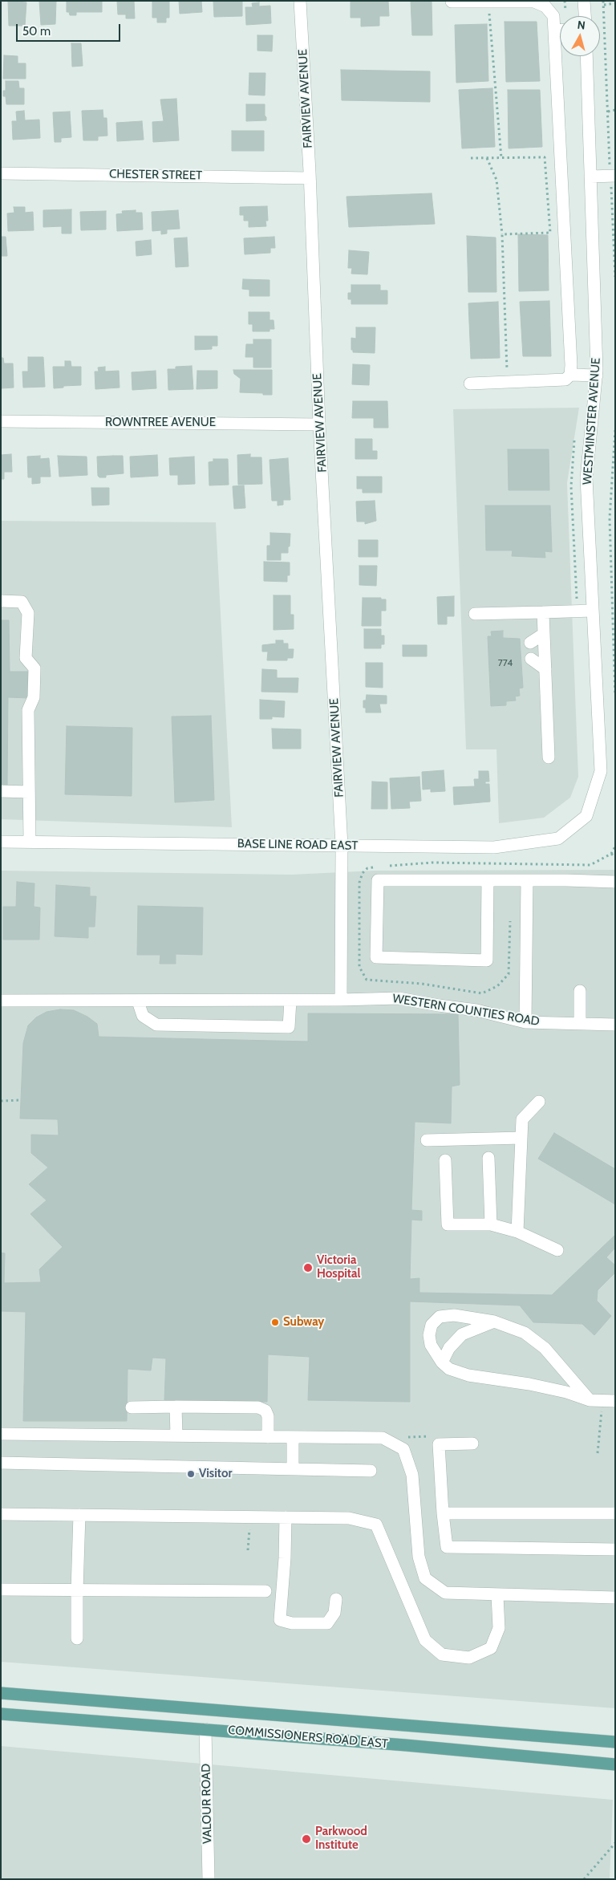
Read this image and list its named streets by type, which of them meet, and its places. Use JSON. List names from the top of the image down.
{
  "streets": {
    "main road": ["COMMISSIONERS ROAD EAST"],
    "street": [
      "FAIRVIEW AVENUE",
      "CHESTER STREET",
      "WESTMINSTER AVENUE",
      "ROWNTREE AVENUE",
      "BASE LINE ROAD EAST",
      "WESTERN COUNTIES ROAD",
      "VALOUR ROAD"
    ]
  },
  "crossings": [
    ["FAIRVIEW AVENUE", "CHESTER STREET"],
    ["FAIRVIEW AVENUE", "ROWNTREE AVENUE"],
    ["FAIRVIEW AVENUE", "BASE LINE ROAD EAST"],
    ["FAIRVIEW AVENUE", "WESTERN COUNTIES ROAD"],
    ["WESTMINSTER AVENUE", "BASE LINE ROAD EAST"],
    ["COMMISSIONERS ROAD EAST", "VALOUR ROAD"]
  ],
  "places": [
    "Victoria Hospital",
    "Subway",
    "Visitor",
    "Parkwood Institute"
  ],
  "house_numbers": ["774"],
  "scale_bar": "50 m",
  "north": "top"
}
